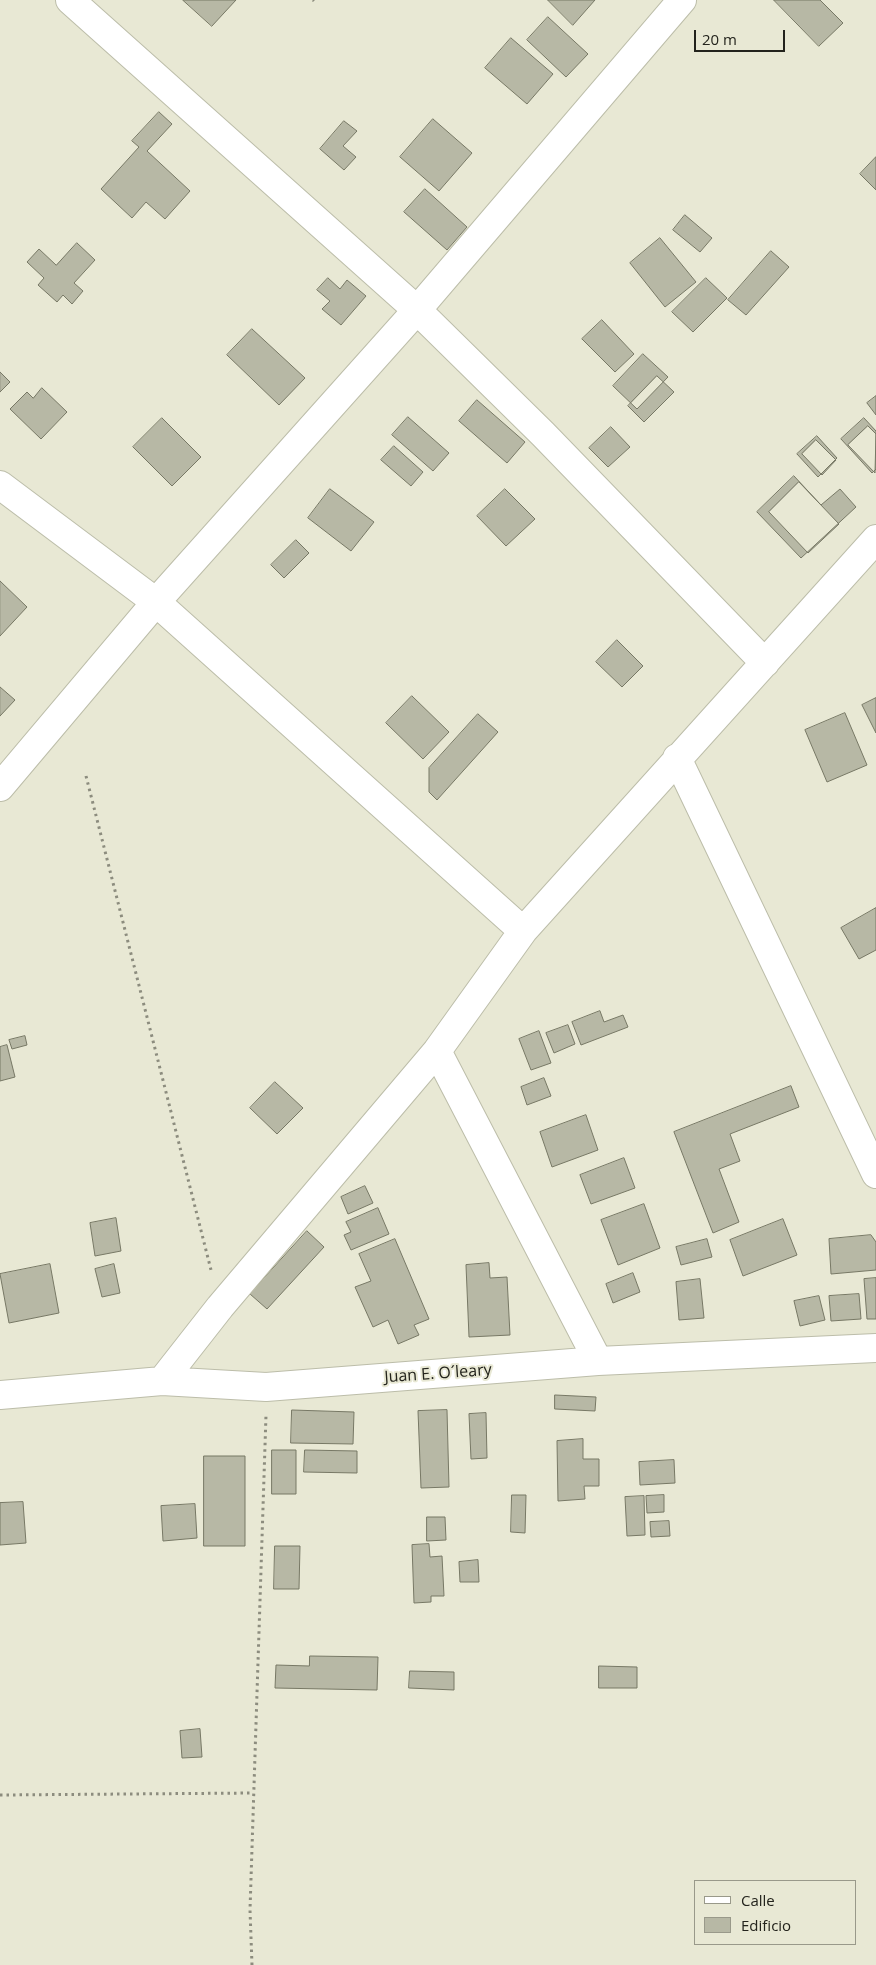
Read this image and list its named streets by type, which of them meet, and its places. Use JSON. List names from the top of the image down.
{
  "streets": {
    "street": ["Juan E. O´leary"]
  },
  "legend": ["Calle", "Edificio"],
  "scale_bar": "20 m"
}
